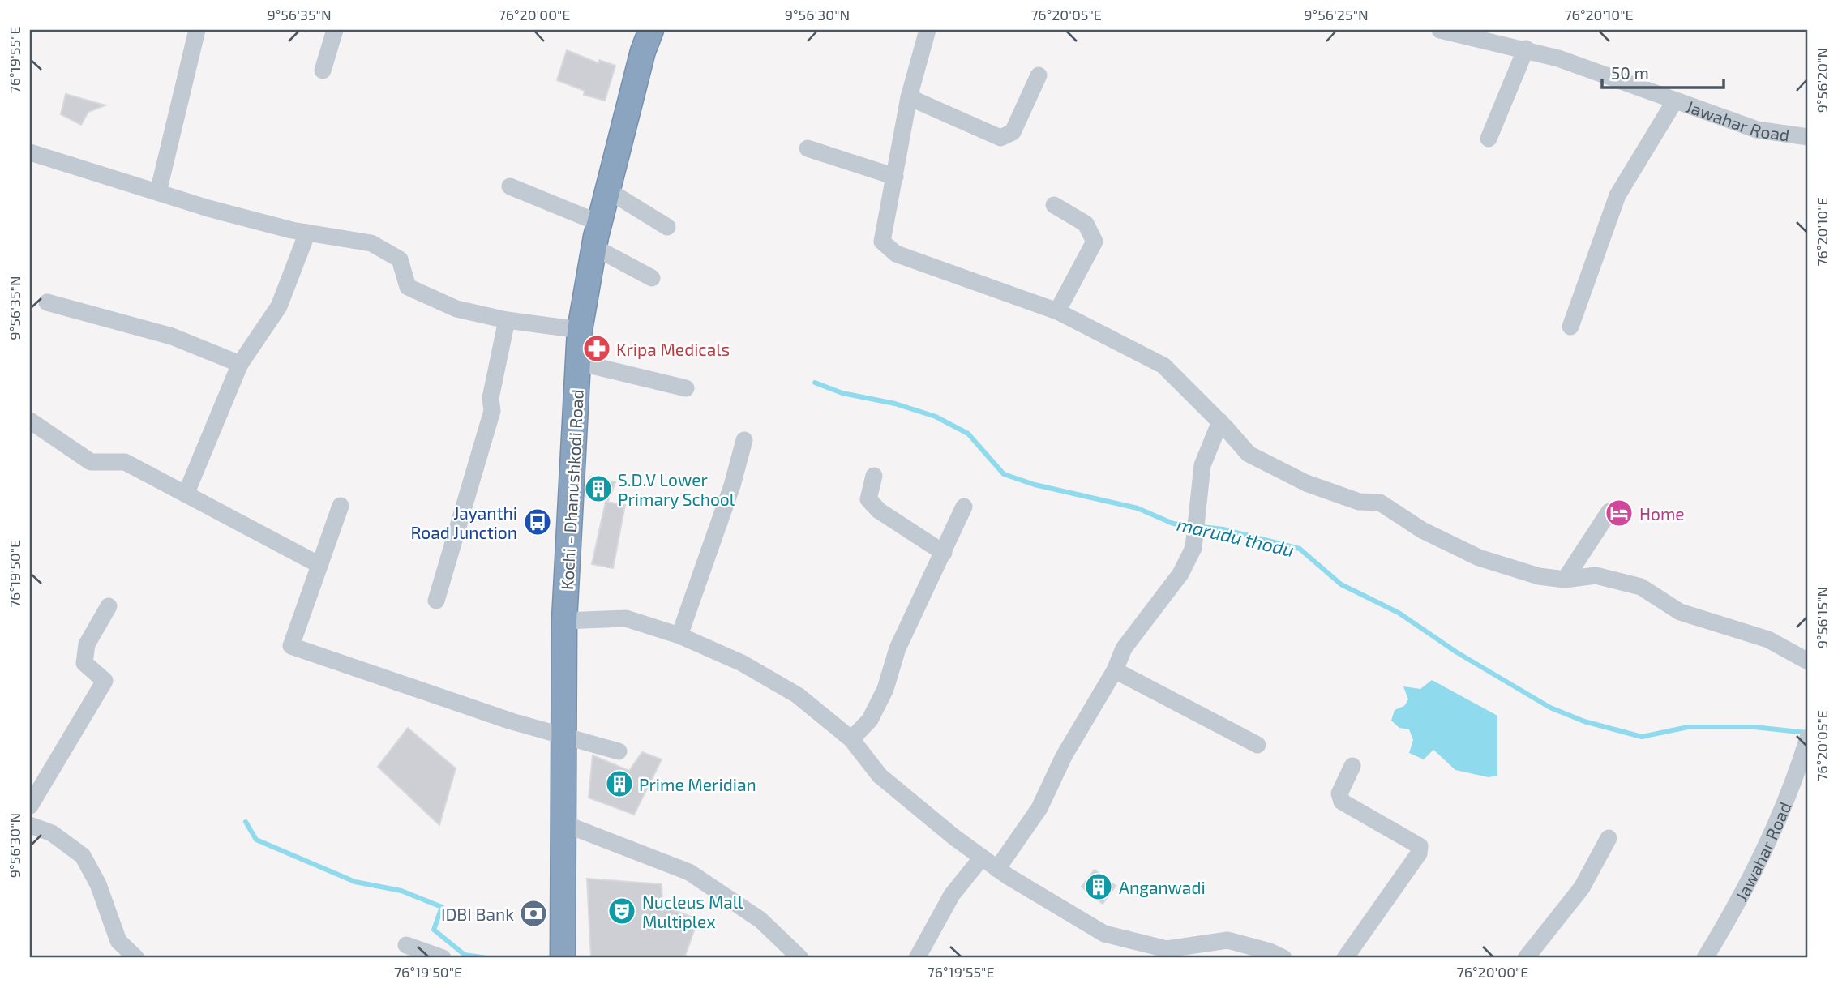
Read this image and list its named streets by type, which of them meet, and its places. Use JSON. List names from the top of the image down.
{
  "streets": {
    "highway": ["Kochi - Dhanushkodi Road"],
    "street": ["Jawahar Road"]
  },
  "water": ["marudu thodu"],
  "places": {
    "pharmacy": ["Kripa Medicals"],
    "building": ["S.D.V Lower Primary School", "Prime Meridian", "Anganwadi"],
    "hotel": ["Home"],
    "bus stop": ["Jayanthi Road Junction"],
    "theatre": ["Nucleus Mall Multiplex"],
    "bank": ["IDBI Bank"]
  },
  "scale_bar": "50 m",
  "coordinates": [
    "9°56'35\"N",
    "76°20'00\"E",
    "9°56'30\"N",
    "76°20'05\"E",
    "9°56'25\"N",
    "76°20'10\"E",
    "76°19'55\"E",
    "9°56'20\"N",
    "76°19'50\"E",
    "9°56'15\"N"
  ]
}
